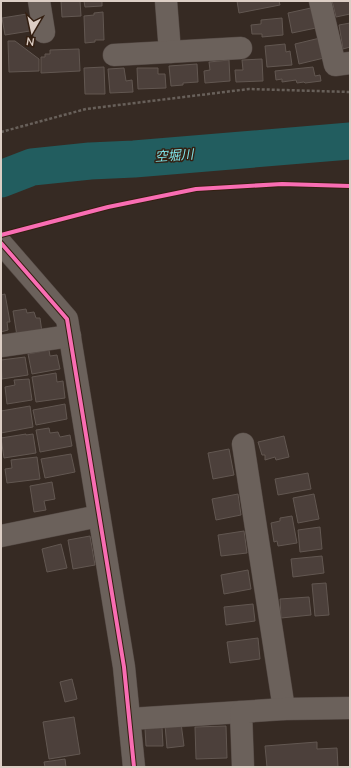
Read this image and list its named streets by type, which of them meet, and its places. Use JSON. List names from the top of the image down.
{
  "water": ["空堀川"],
  "north": "bottom"
}
